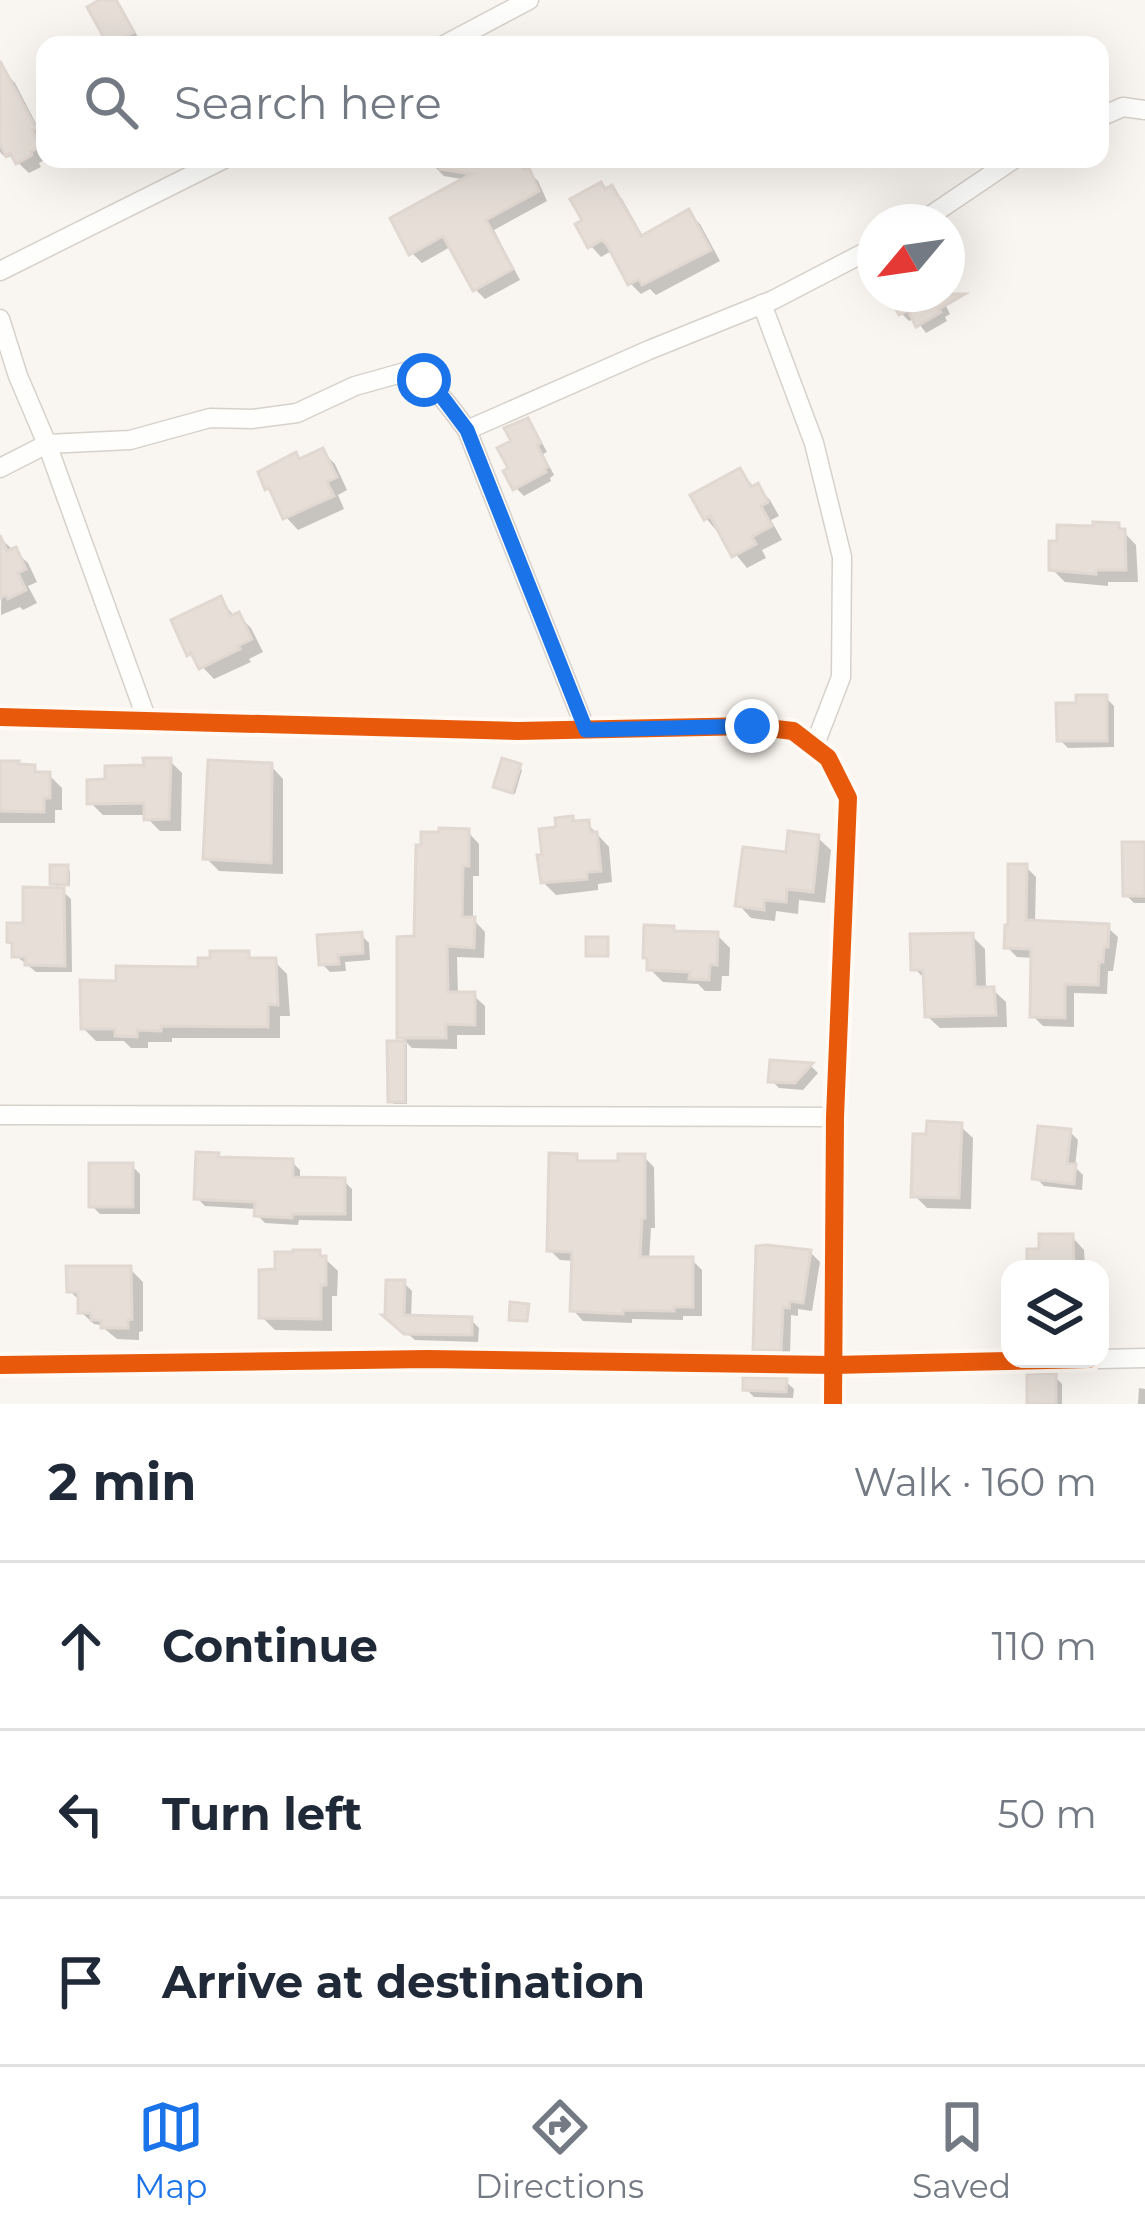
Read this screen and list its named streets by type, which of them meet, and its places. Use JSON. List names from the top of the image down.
{
  "north": "bottom left",
  "page": {
    "search": "Search here",
    "heading": ["2 min", "Walk · 160 m"],
    "list": [
      ["Continue", "110 m"],
      ["Turn left", "50 m"],
      "Arrive at destination"
    ],
    "nav": ["Map", "Directions", "Saved"]
  }
}
